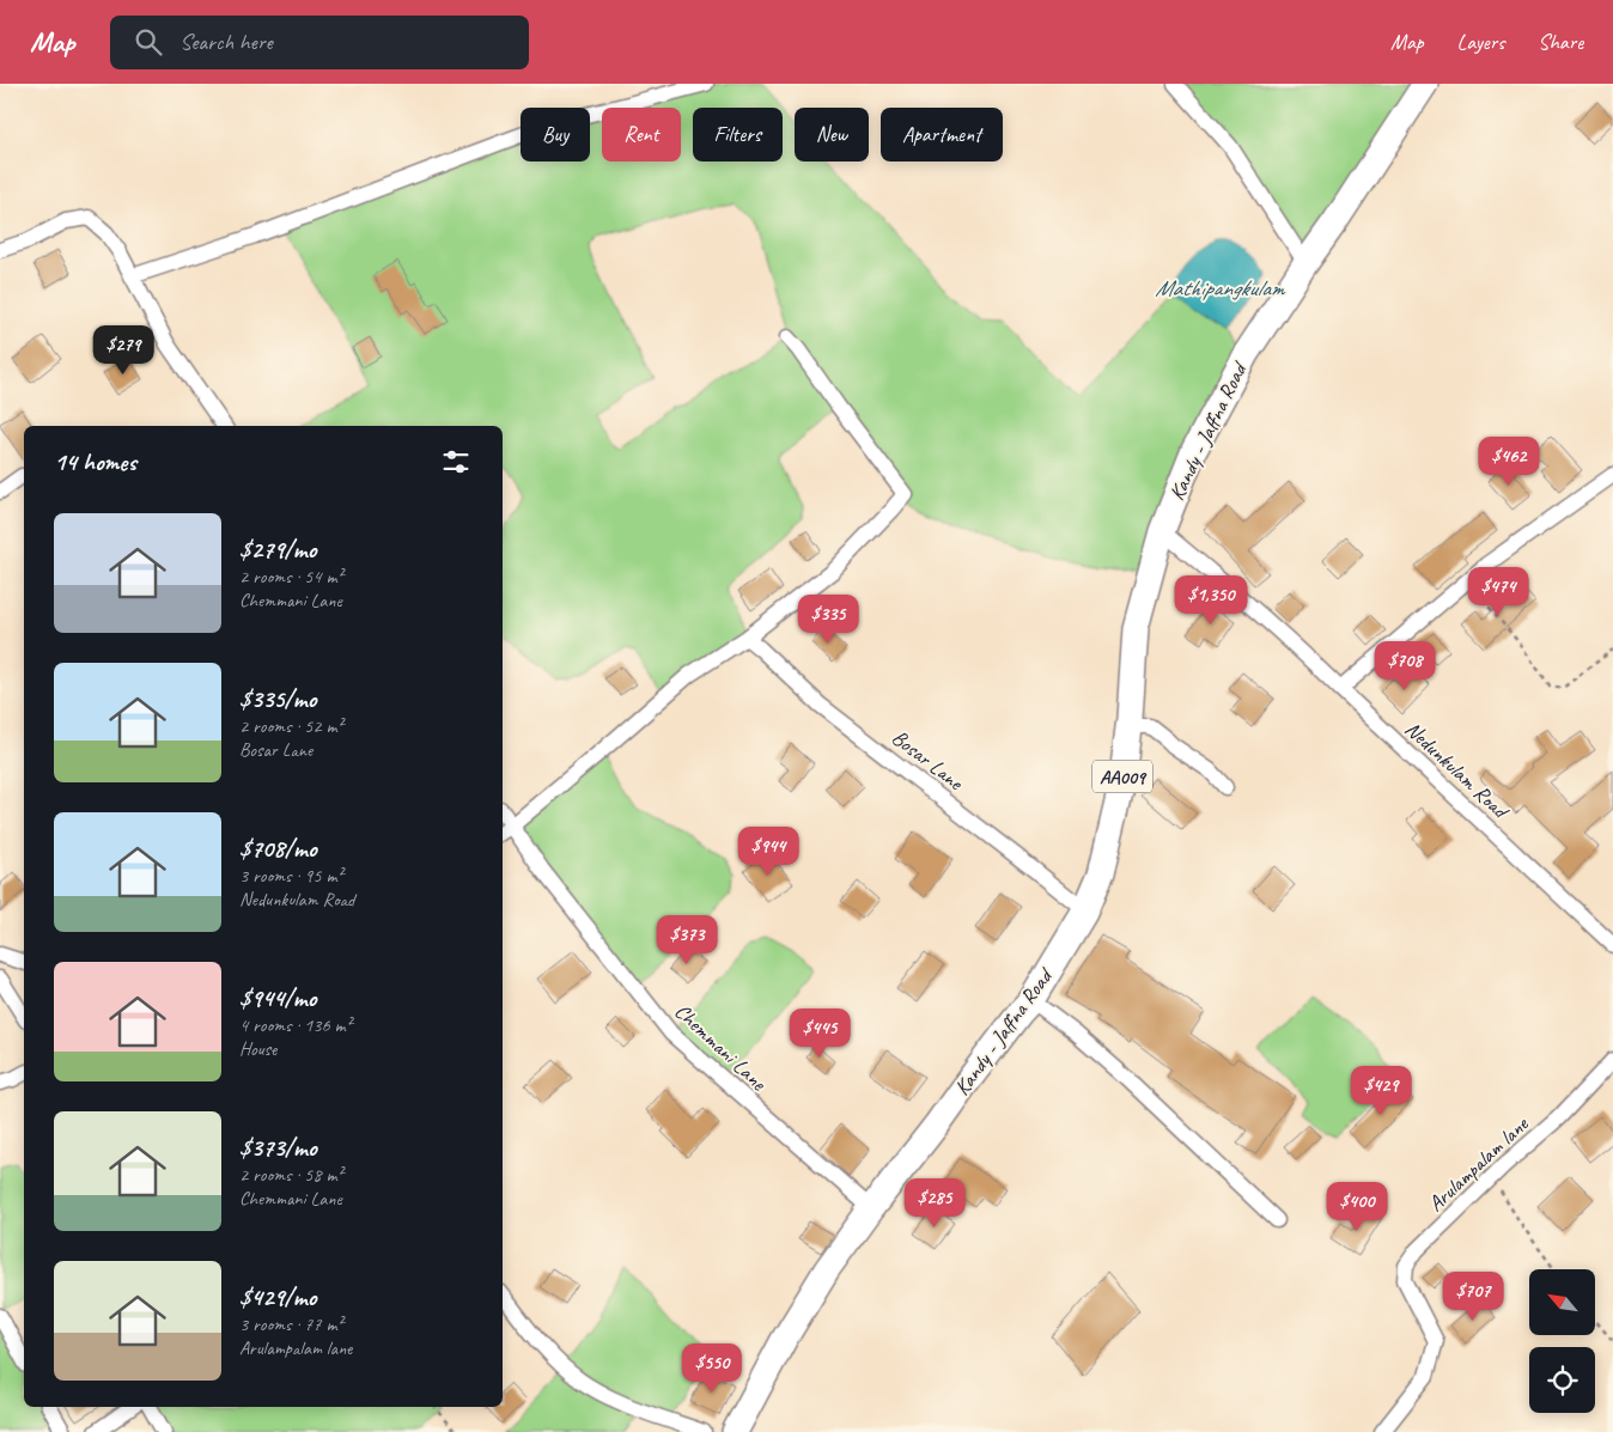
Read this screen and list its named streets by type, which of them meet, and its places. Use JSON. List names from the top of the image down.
{
  "streets": {
    "highway": ["Kandy - Jaffna Road", "AA009"],
    "street": [
      "Bosar Lane",
      "Nedunkulam Road",
      "Chemmani Lane",
      "Arulampalam lane"
    ]
  },
  "crossings": [
    ["Kandy - Jaffna Road", "Bosar Lane"],
    ["Kandy - Jaffna Road", "Nedunkulam Road"],
    ["Kandy - Jaffna Road", "Chemmani Lane"]
  ],
  "water": ["Mathipangkulam"],
  "north": "top left",
  "page": {
    "header": "Map",
    "search": "Search here",
    "nav": ["Map", "Layers", "Share"],
    "chip": [
      "Buy",
      "Rent",
      "Filters",
      "New",
      "Apartment"
    ],
    "price": [
      "$279",
      "$462",
      "$474",
      "$1,350",
      "$335",
      "$708",
      "$944",
      "$373",
      "$445",
      "$429",
      "$285",
      "$400",
      "$707",
      "$550"
    ],
    "heading": "14 homes",
    "list": [
      {
        "name": "$279/mo",
        "note": "2 rooms · 54 m² · Chemmani Lane"
      },
      {
        "name": "$335/mo",
        "note": "2 rooms · 52 m² · Bosar Lane"
      },
      {
        "name": "$708/mo",
        "note": "3 rooms · 95 m² · Nedunkulam Road"
      },
      {
        "name": "$944/mo",
        "note": "4 rooms · 136 m² · House"
      },
      {
        "name": "$373/mo",
        "note": "2 rooms · 58 m² · Chemmani Lane"
      },
      {
        "name": "$429/mo",
        "note": "3 rooms · 77 m² · Arulampalam lane"
      }
    ]
  }
}
